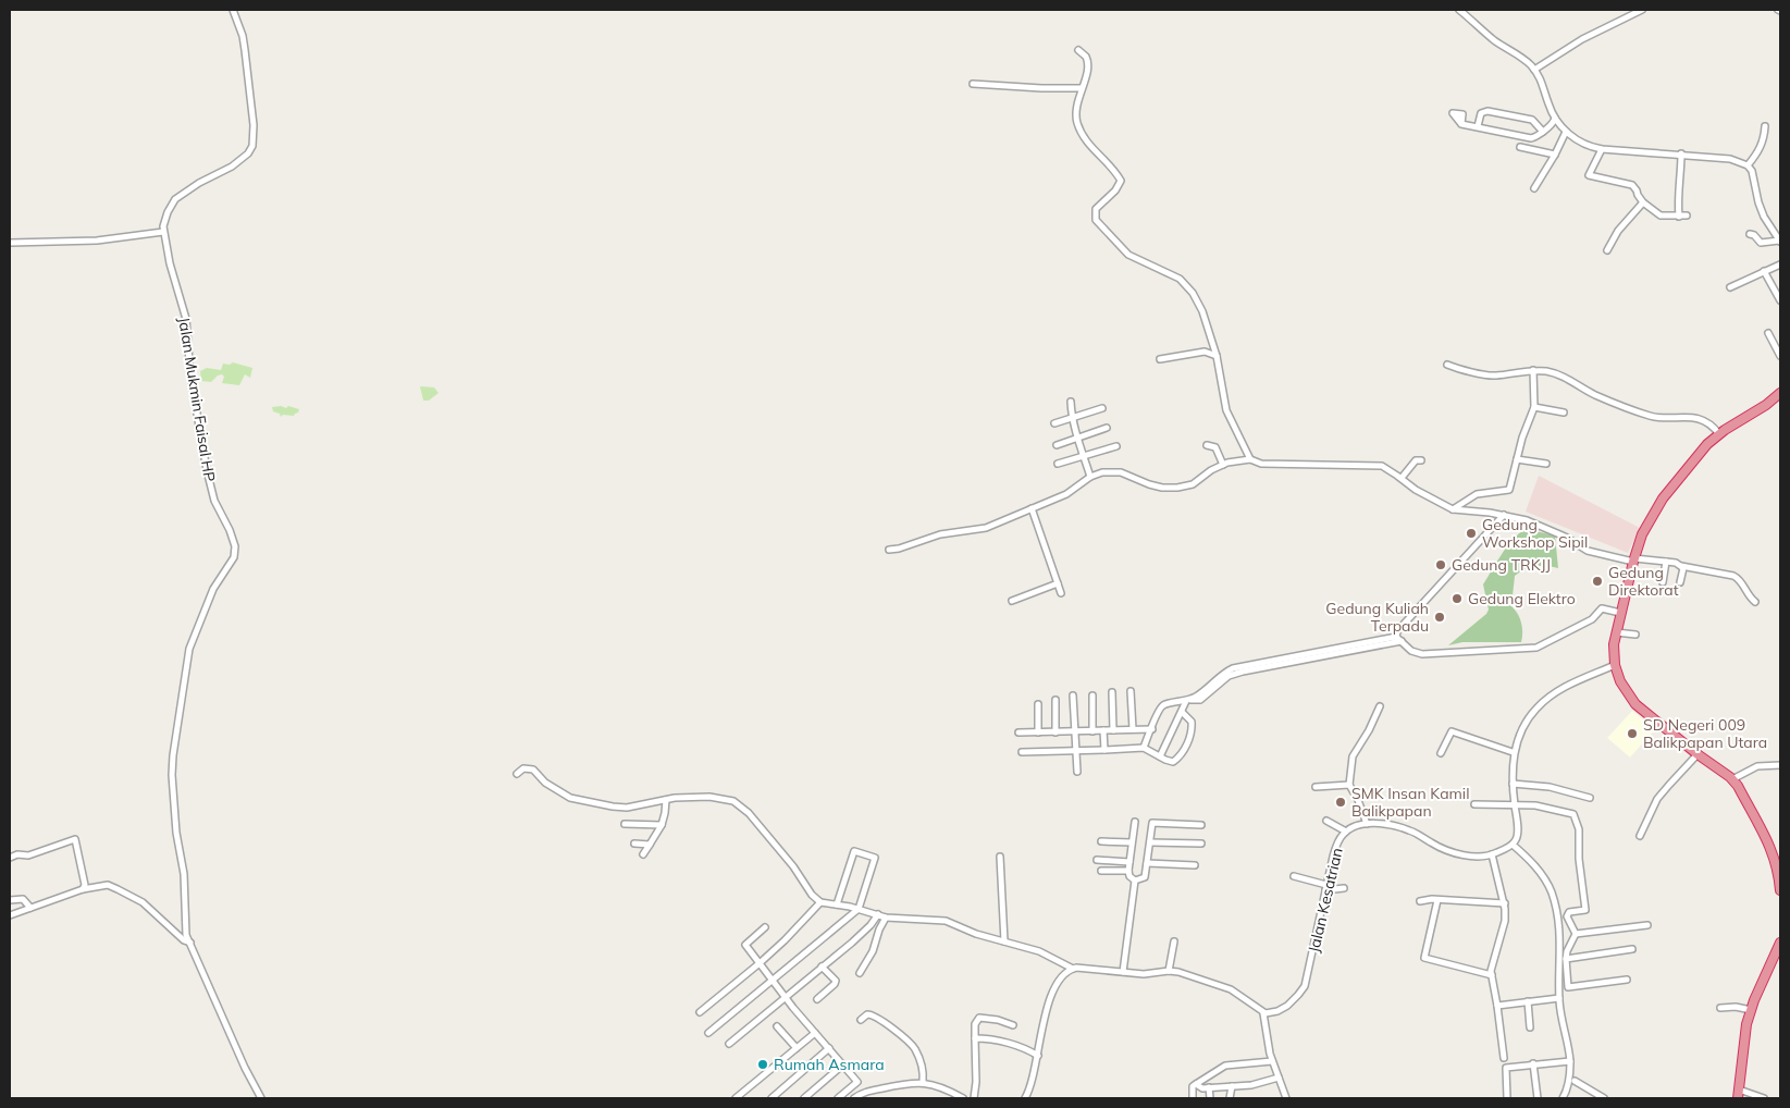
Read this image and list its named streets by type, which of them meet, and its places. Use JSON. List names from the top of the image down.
{
  "streets": {
    "street": ["Jalan Mukmin Faisal HP", "Jalan Kesatrian"]
  },
  "places": [
    "Gedung Workshop Sipil",
    "Gedung TRKJJ",
    "Gedung Direktorat",
    "Gedung Elektro",
    "Gedung Kuliah Terpadu",
    "SD Negeri 009 Balikpapan Utara",
    "SMK Insan Kamil Balikpapan",
    "Rumah Asmara"
  ]
}
